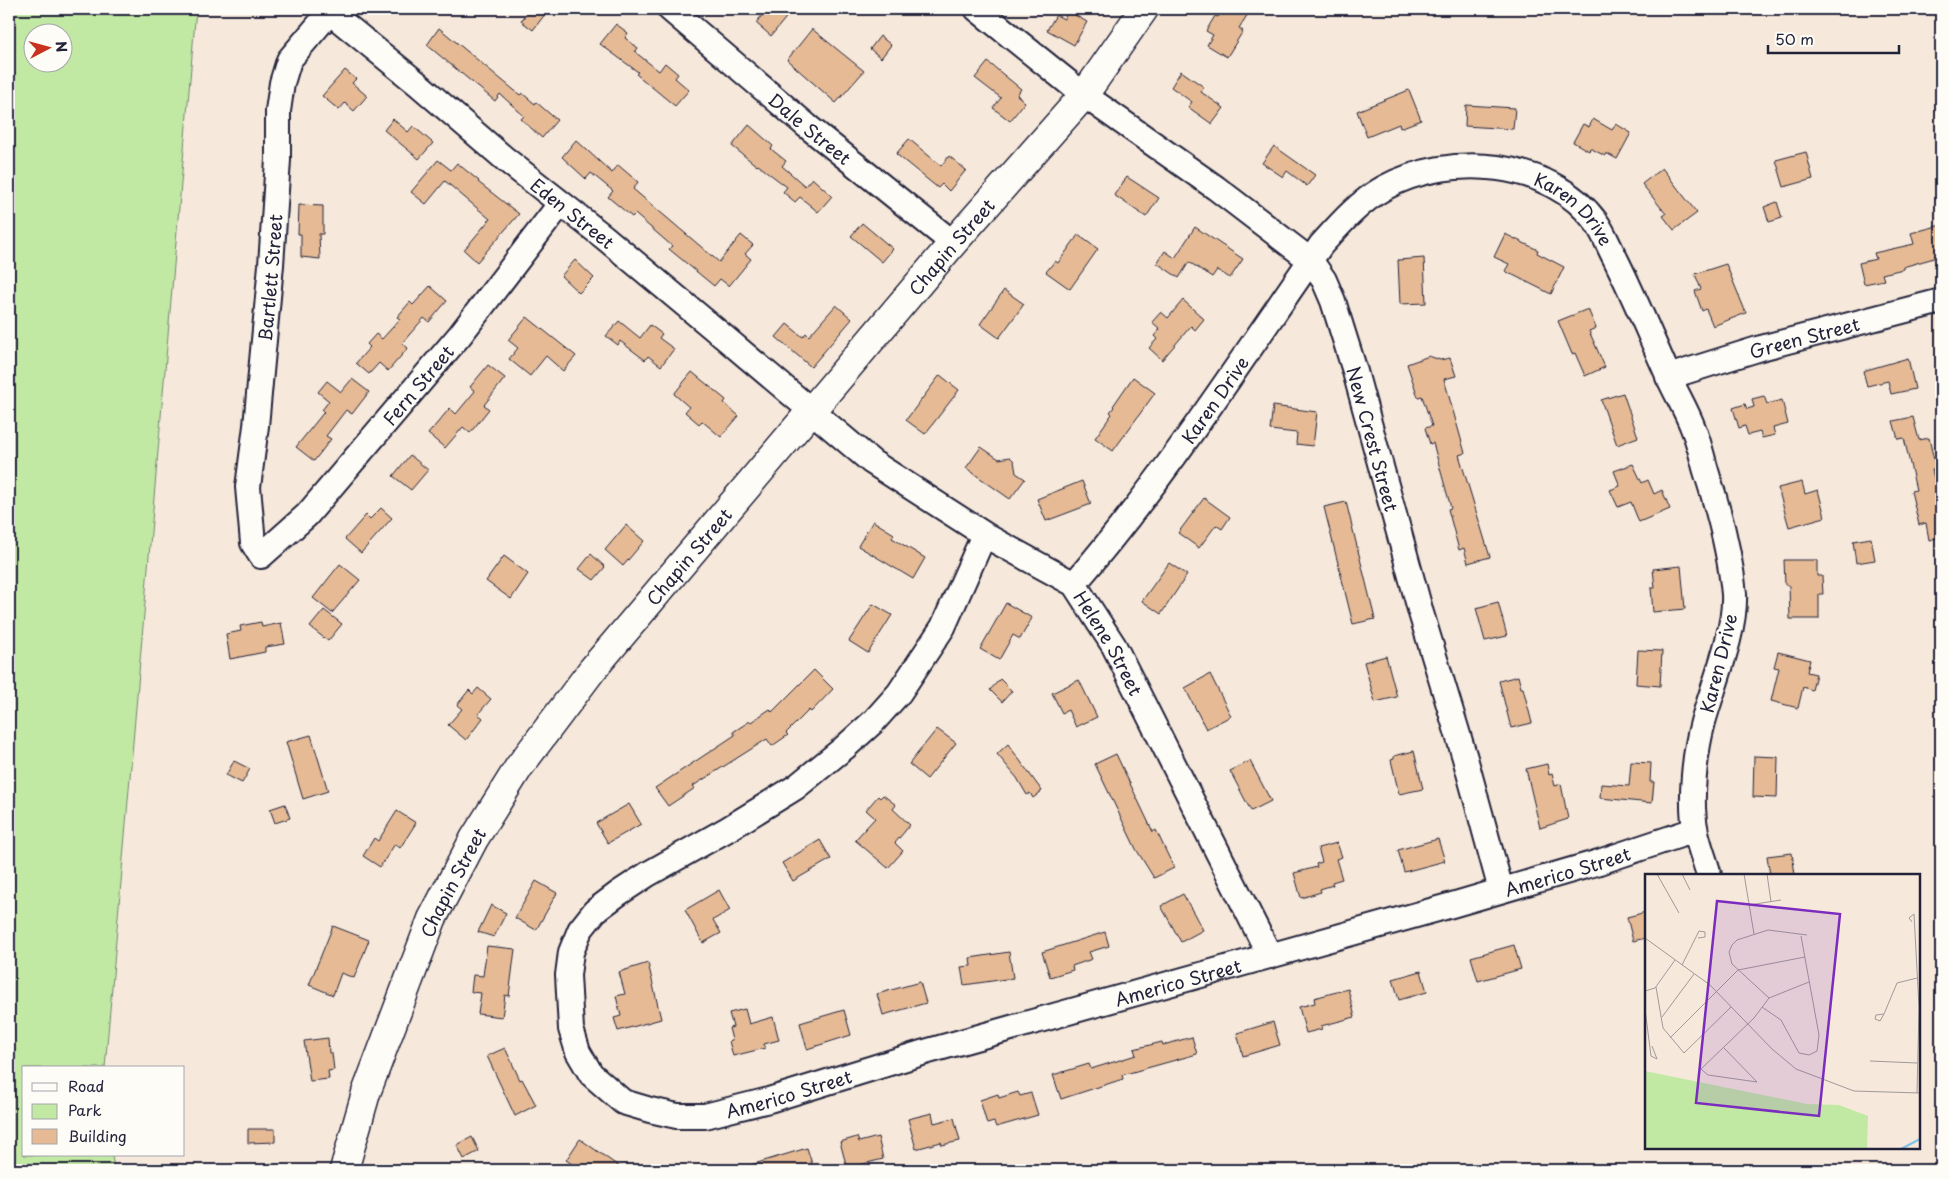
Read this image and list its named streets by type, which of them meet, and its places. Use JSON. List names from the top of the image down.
{
  "streets": {
    "main road": ["Chapin Street"],
    "street": [
      "Dale Street",
      "Eden Street",
      "Karen Drive",
      "Bartlett Street",
      "Green Street",
      "Fern Street",
      "New Crest Street",
      "Helene Street",
      "Americo Street"
    ]
  },
  "crossings": [
    ["Dale Street", "Chapin Street"],
    ["Eden Street", "Chapin Street"],
    ["Eden Street", "Bartlett Street"],
    ["Eden Street", "Fern Street"],
    ["Eden Street", "Helene Street"],
    ["Karen Drive", "Green Street"],
    ["Karen Drive", "New Crest Street"],
    ["Karen Drive", "Helene Street"],
    ["Karen Drive", "Americo Street"],
    ["Chapin Street", "New Crest Street"],
    ["Chapin Street", "Helene Street"],
    ["Bartlett Street", "Fern Street"],
    ["New Crest Street", "Americo Street"],
    ["Helene Street", "Americo Street"]
  ],
  "legend": ["Road", "Park", "Building"],
  "scale_bar": "50 m",
  "north": "right"
}
